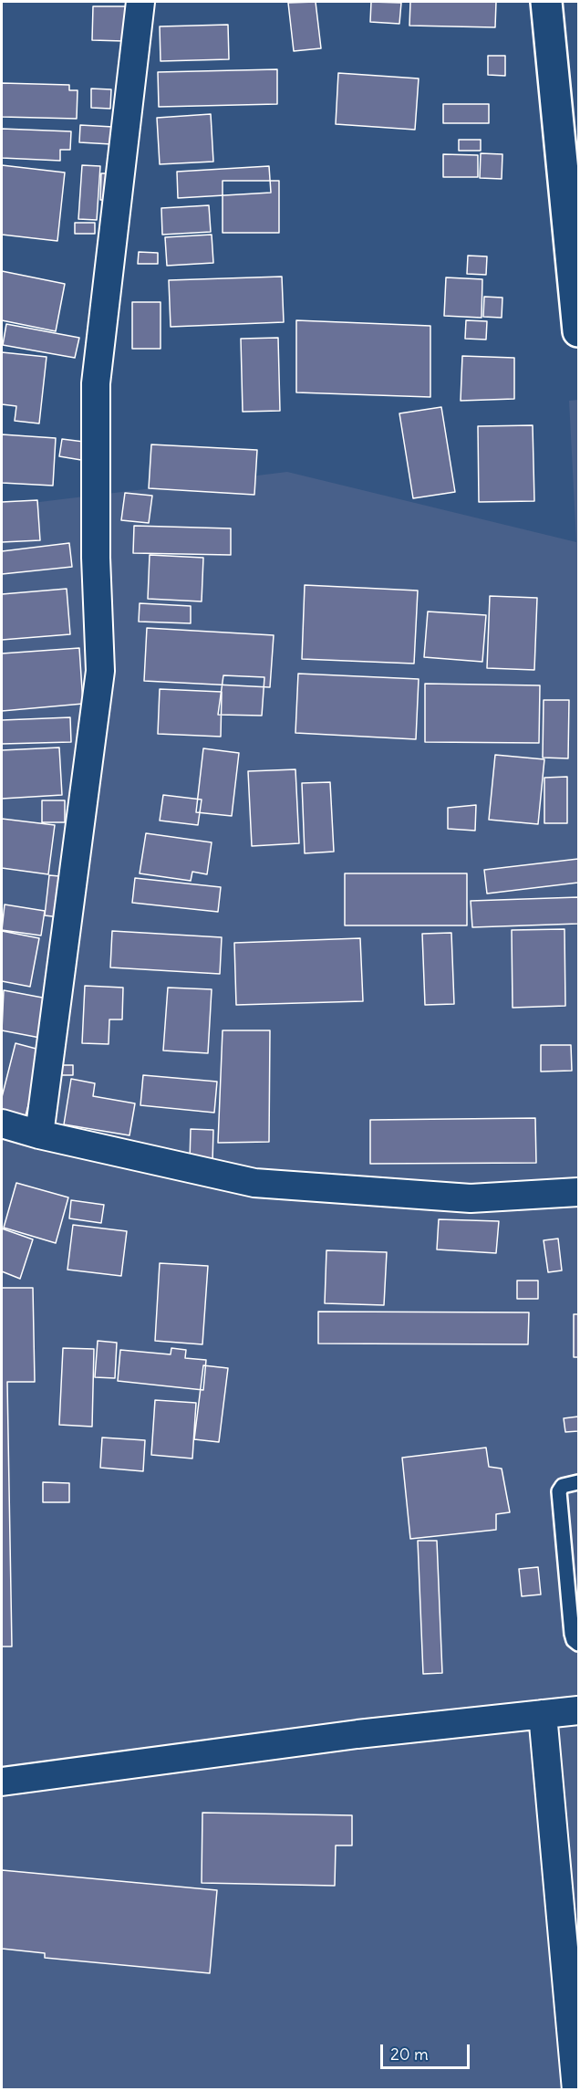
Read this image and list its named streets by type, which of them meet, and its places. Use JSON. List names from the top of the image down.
{
  "scale_bar": "20 m"
}
